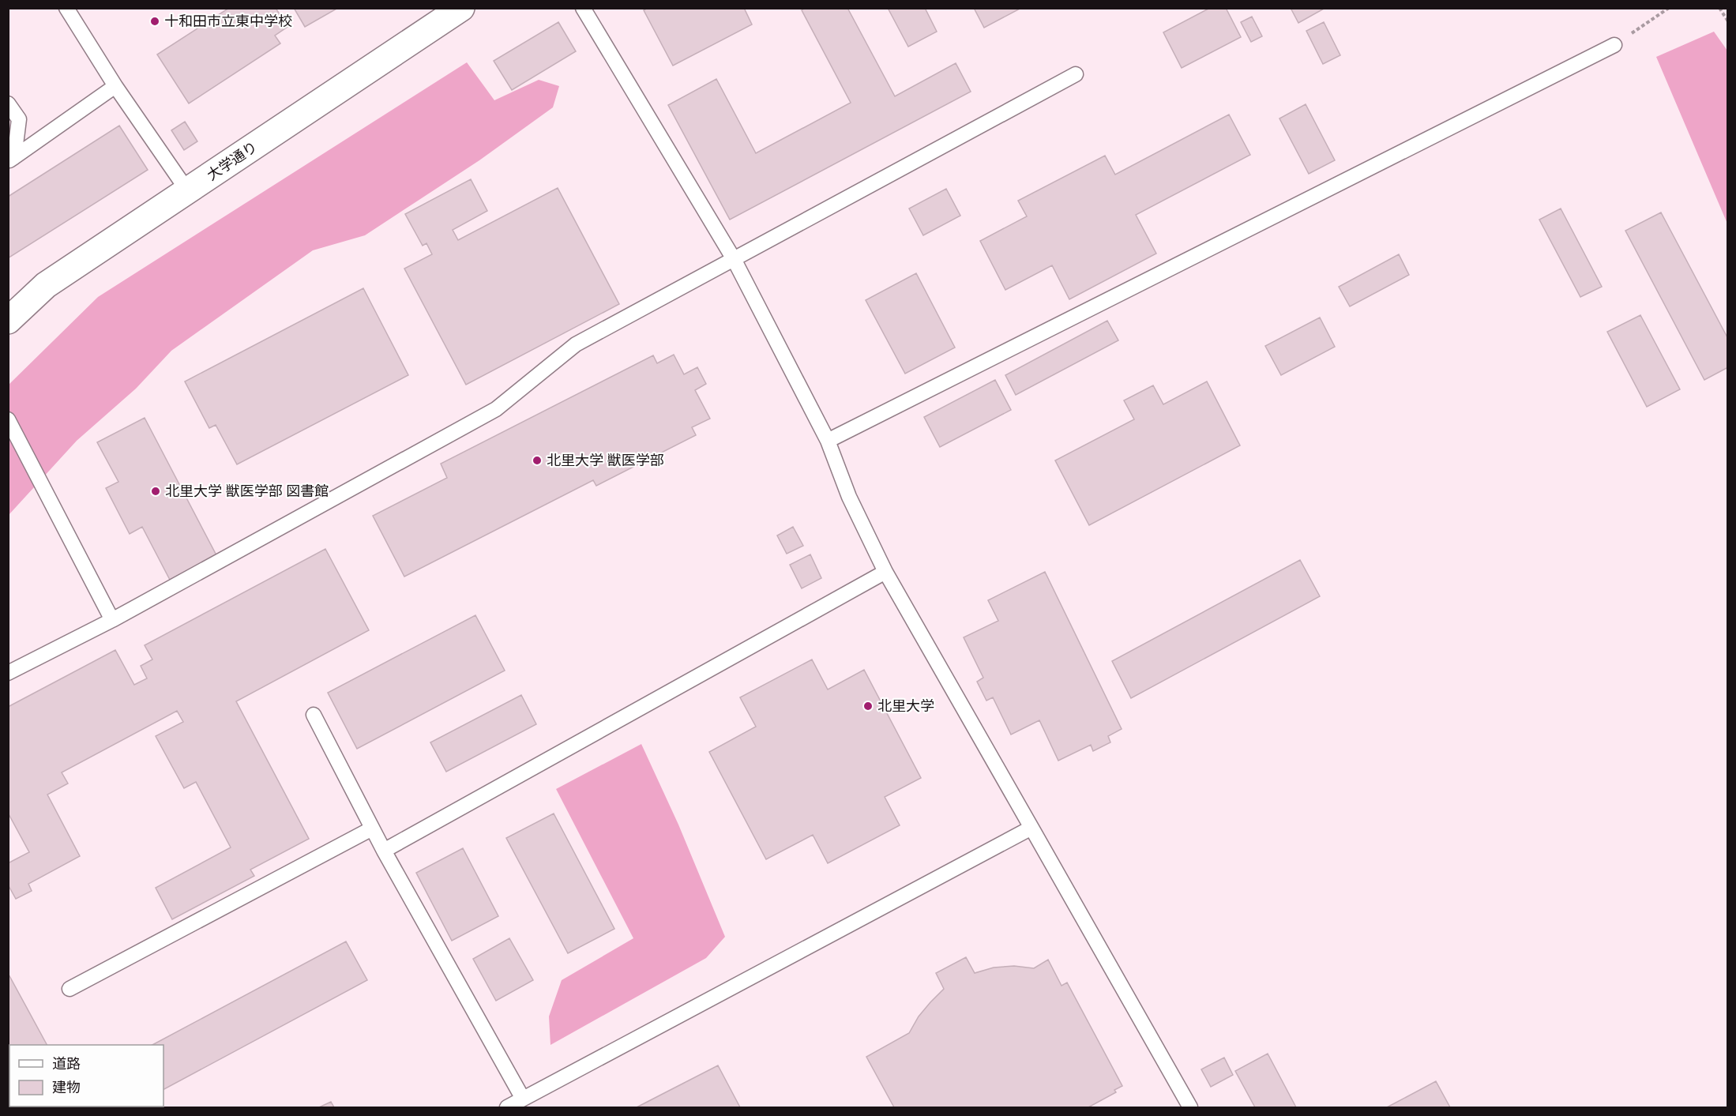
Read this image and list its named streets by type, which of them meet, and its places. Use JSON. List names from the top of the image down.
{
  "streets": {
    "street": ["大学通り"]
  },
  "places": [
    "十和田市立東中学校",
    "北里大学 獣医学部",
    "北里大学 獣医学部 図書館",
    "北里大学"
  ],
  "legend": ["道路", "建物"]
}
